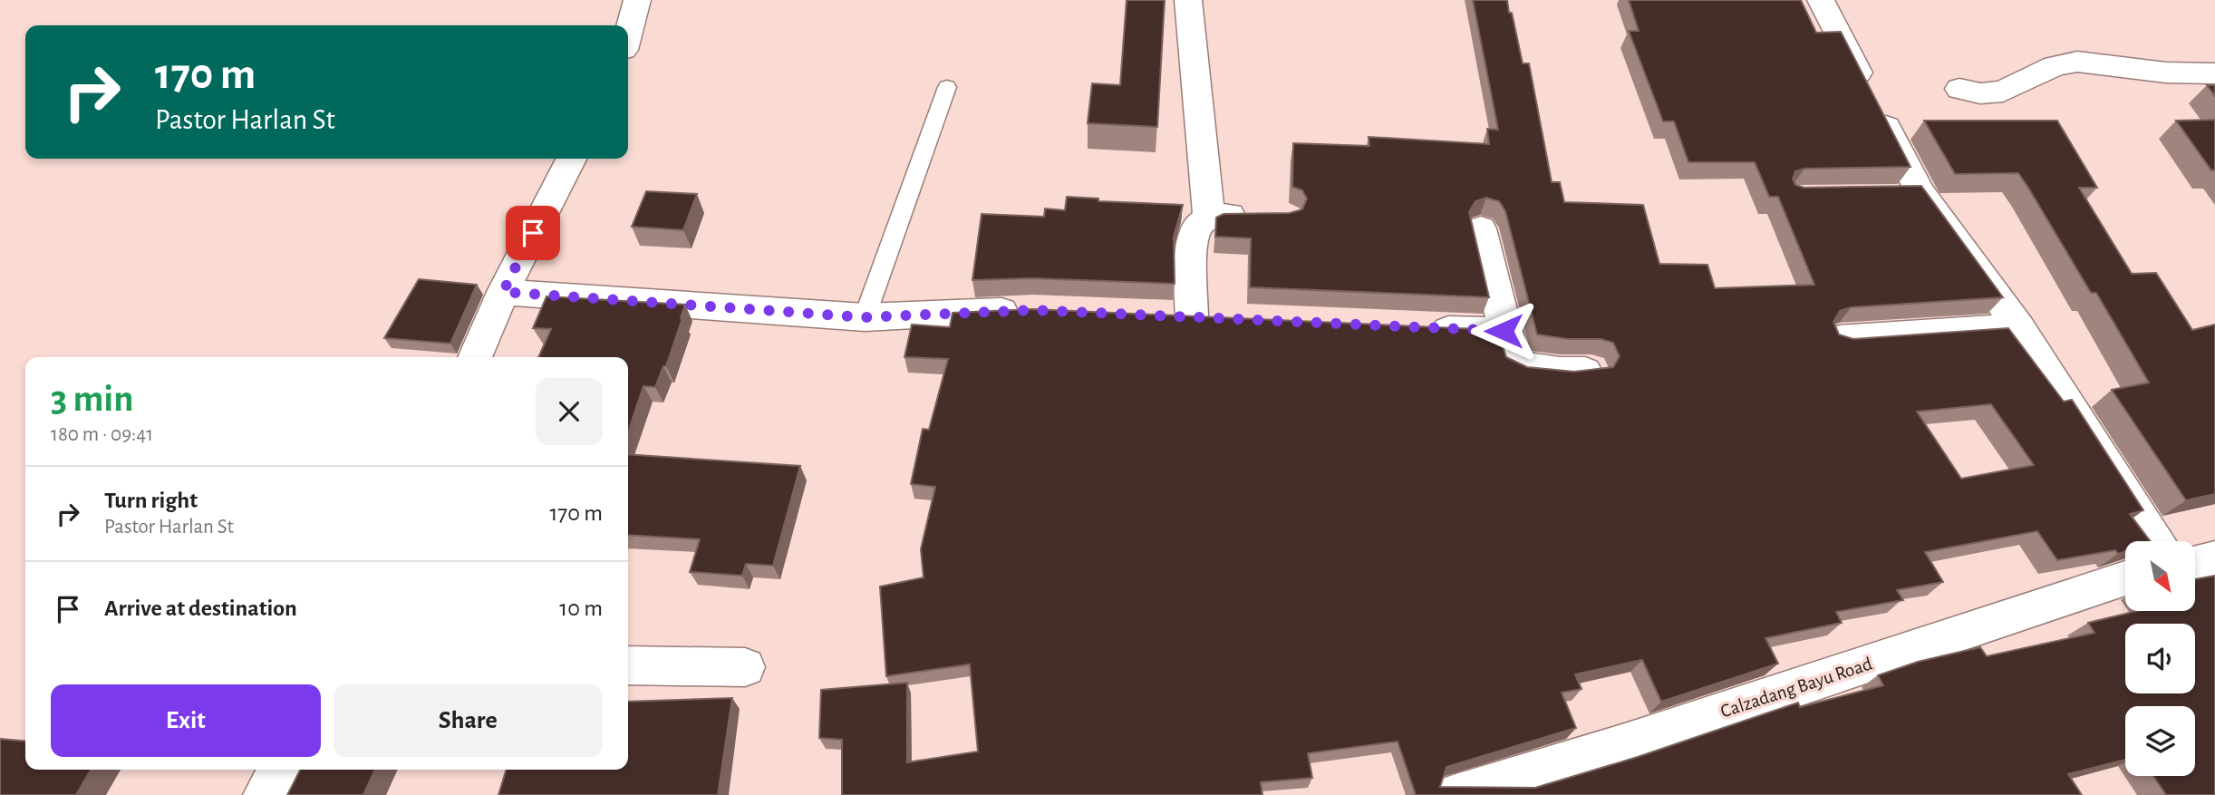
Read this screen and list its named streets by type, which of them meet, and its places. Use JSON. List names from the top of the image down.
{
  "streets": {
    "street": ["Calzadang Bayu Road"]
  },
  "north": "bottom right",
  "page": {
    "turn": ["170 m", "Pastor Harlan St"],
    "heading": ["3 min", "180 m · 09:41"],
    "list": [
      {
        "name": "Turn right",
        "note": "Pastor Harlan St",
        "value": "170 m"
      },
      {
        "name": "Arrive at destination",
        "value": "10 m"
      }
    ],
    "buttons": ["Exit", "Share"]
  }
}
